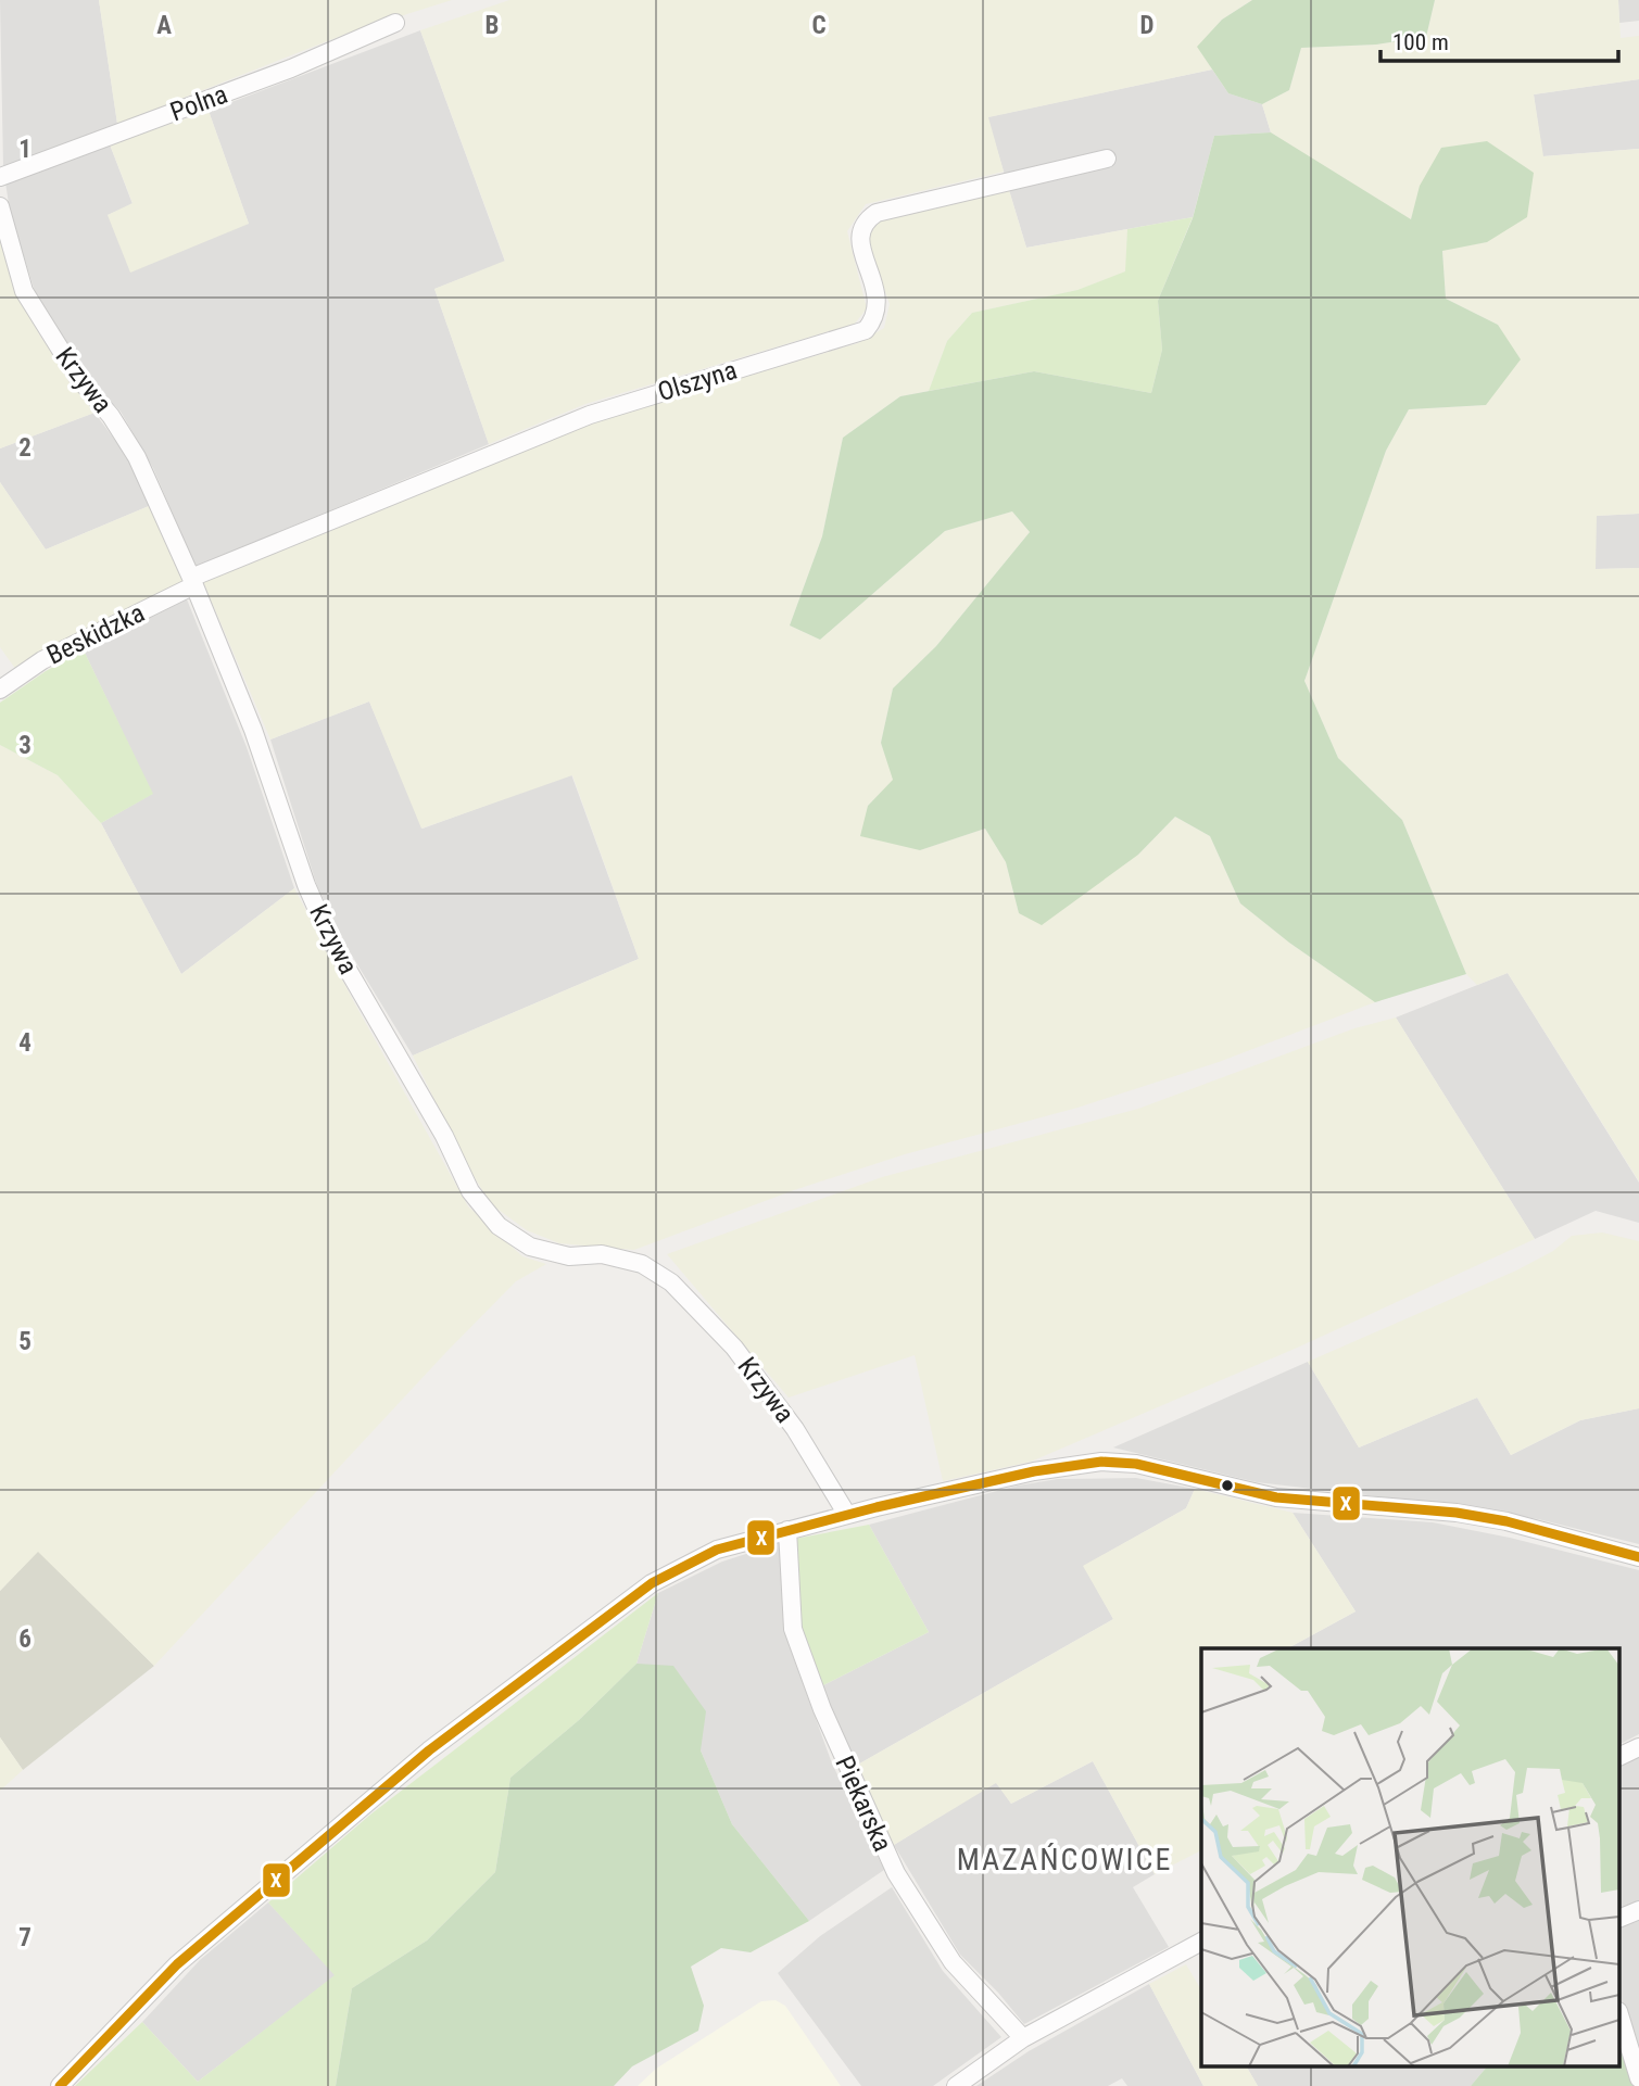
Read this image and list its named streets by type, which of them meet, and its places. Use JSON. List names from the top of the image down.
{
  "streets": {
    "street": [
      "Polna",
      "Krzywa",
      "Olszyna",
      "Beskidzka",
      "Piekarska"
    ]
  },
  "crossings": [
    ["Krzywa", "Olszyna"],
    ["Krzywa", "Beskidzka"],
    ["Olszyna", "Beskidzka"]
  ],
  "districts": ["MAZAŃCOWICE"],
  "lines": ["transit line X"],
  "scale_bar": "100 m",
  "grid": {
    "columns": [
      "A",
      "B",
      "C",
      "D"
    ],
    "rows": [
      "1",
      "2",
      "3",
      "4",
      "5",
      "6",
      "7"
    ]
  }
}
